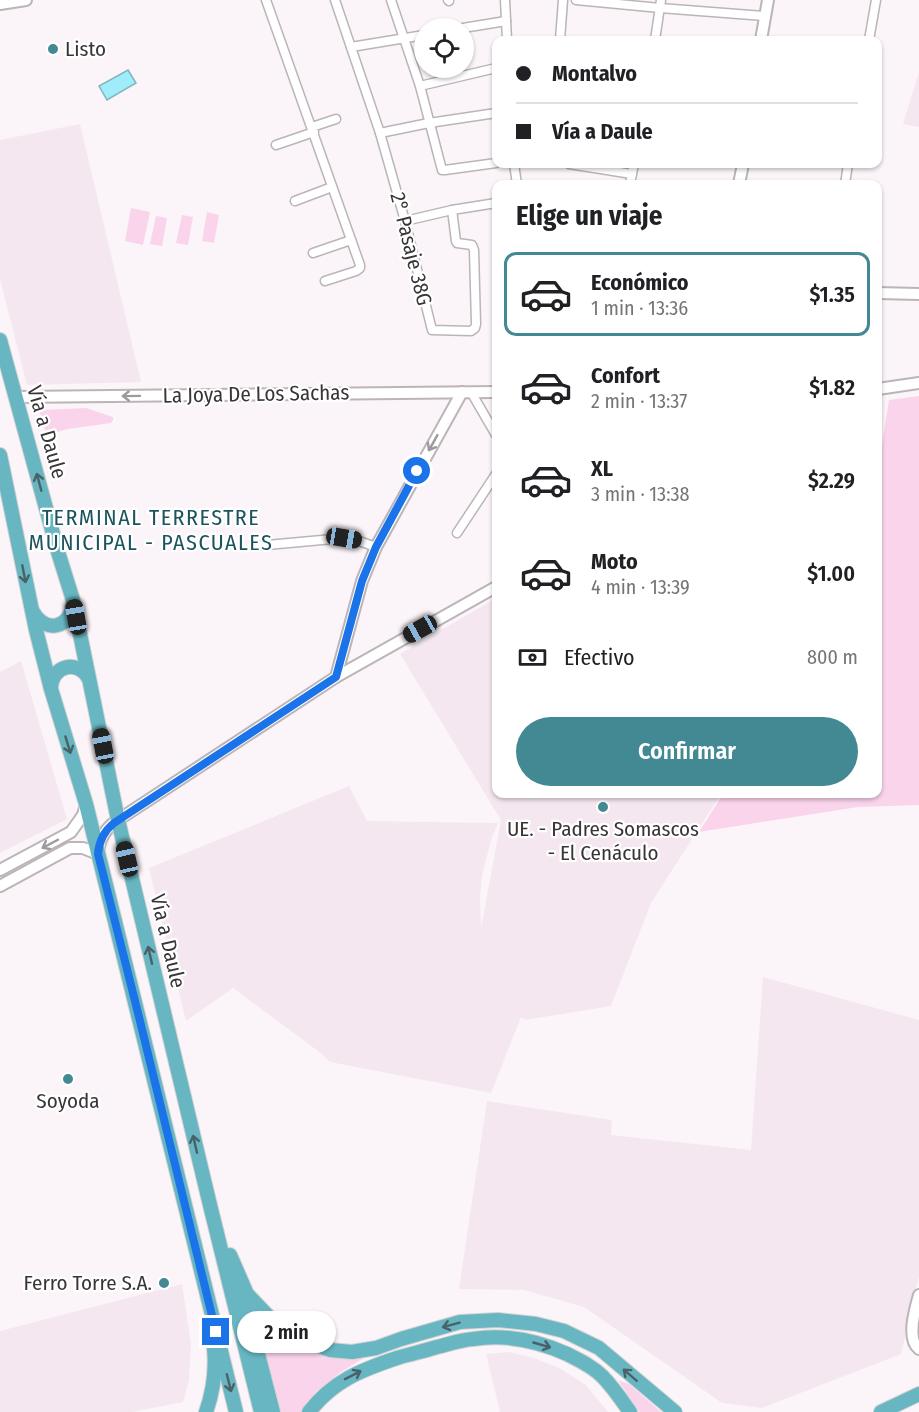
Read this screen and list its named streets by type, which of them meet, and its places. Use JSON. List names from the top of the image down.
{
  "streets": {
    "highway": ["Vía a Daule"],
    "street": ["2° Pasaje 38G", "La Joya De Los Sachas"]
  },
  "crossings": [
    ["La Joya De Los Sachas", "Vía a Daule"]
  ],
  "one_way": ["La Joya De Los Sachas"],
  "districts": ["TERMINAL TERRESTRE MUNICIPAL - PASCUALES"],
  "places": [
    "Listo",
    "UE. - Padres Somascos - El Cenáculo",
    "Soyoda",
    "Ferro Torre S.A."
  ],
  "page": {
    "banner": ["Montalvo", "Vía a Daule"],
    "heading": "Elige un viaje",
    "list": [
      {
        "name": "Económico",
        "note": "1 min · 13:36",
        "value": "$1.35"
      },
      {
        "name": "Confort",
        "note": "2 min · 13:37",
        "value": "$1.82"
      },
      {
        "name": "XL",
        "note": "3 min · 13:38",
        "value": "$2.29"
      },
      {
        "name": "Moto",
        "note": "4 min · 13:39",
        "value": "$1.00"
      }
    ],
    "pay": ["Efectivo", "800 m"],
    "buttons": "Confirmar",
    "bubble": "2 min"
  }
}
